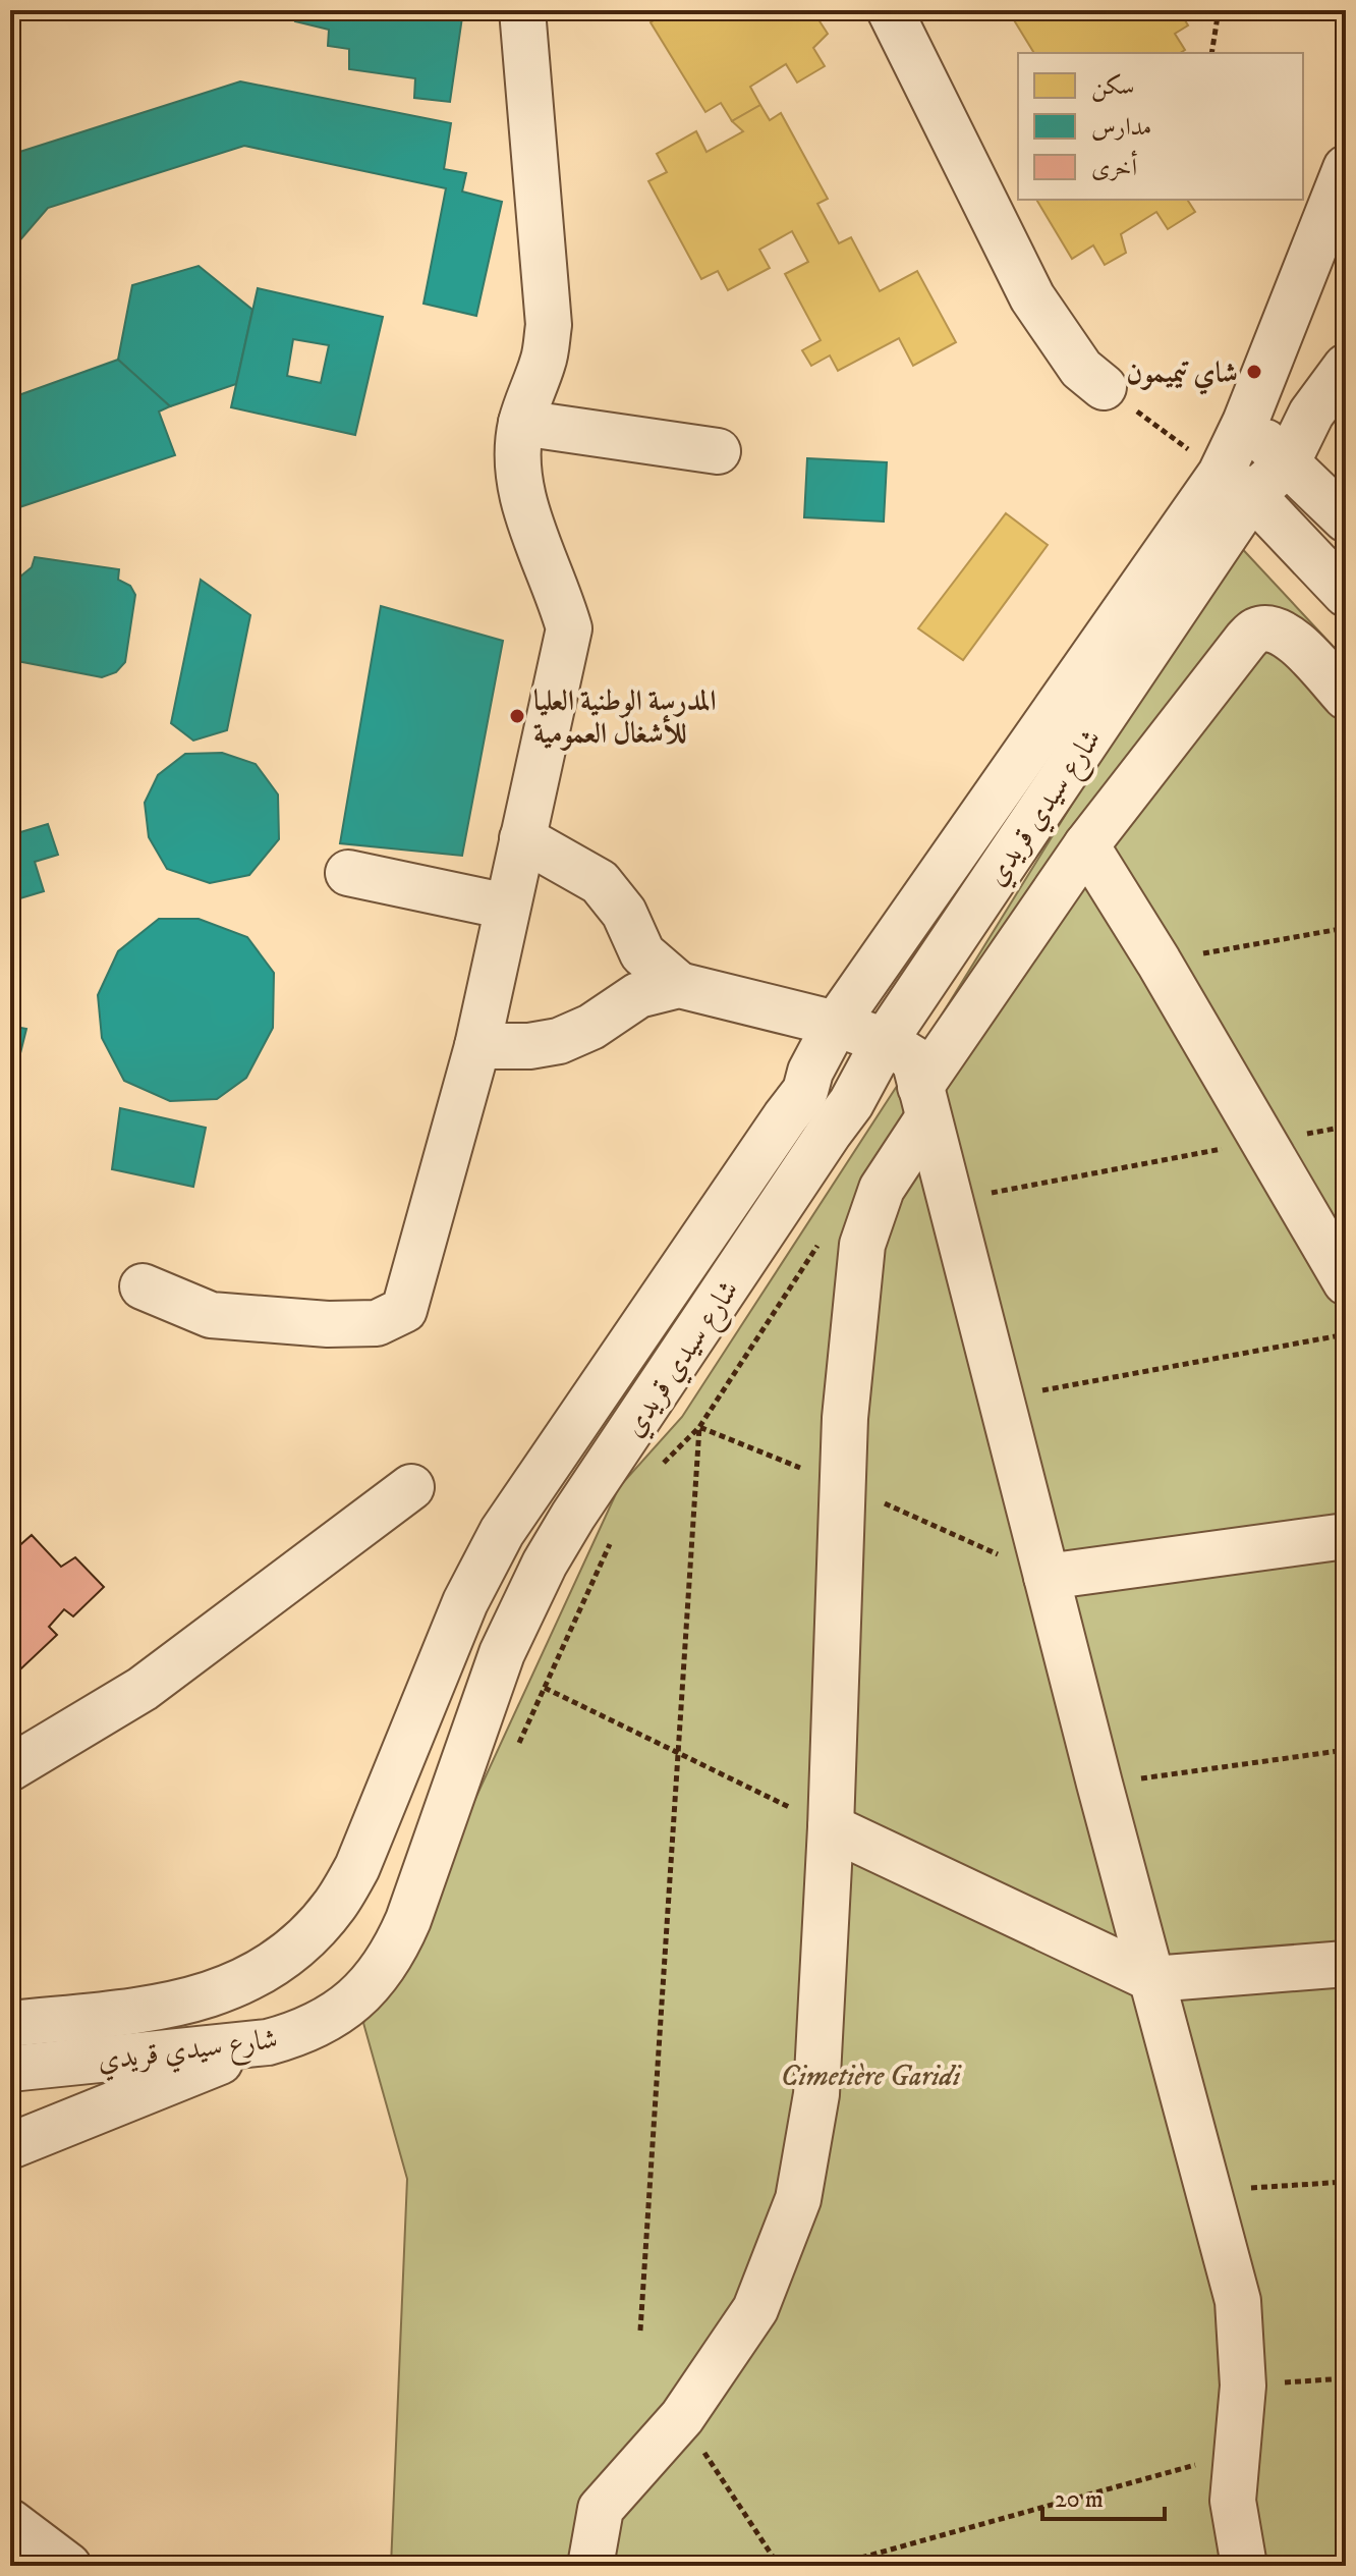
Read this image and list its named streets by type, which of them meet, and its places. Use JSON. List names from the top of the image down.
{
  "streets": {
    "street": ["شارع سيدي قريدي"]
  },
  "parks": ["Cimetière Garidi"],
  "places": ["شاي تيميمون", "المدرسة الوطنية العليا للأشغال العمومية"],
  "legend": ["سكن", "مدارس", "أخرى"],
  "scale_bar": "20 m"
}
